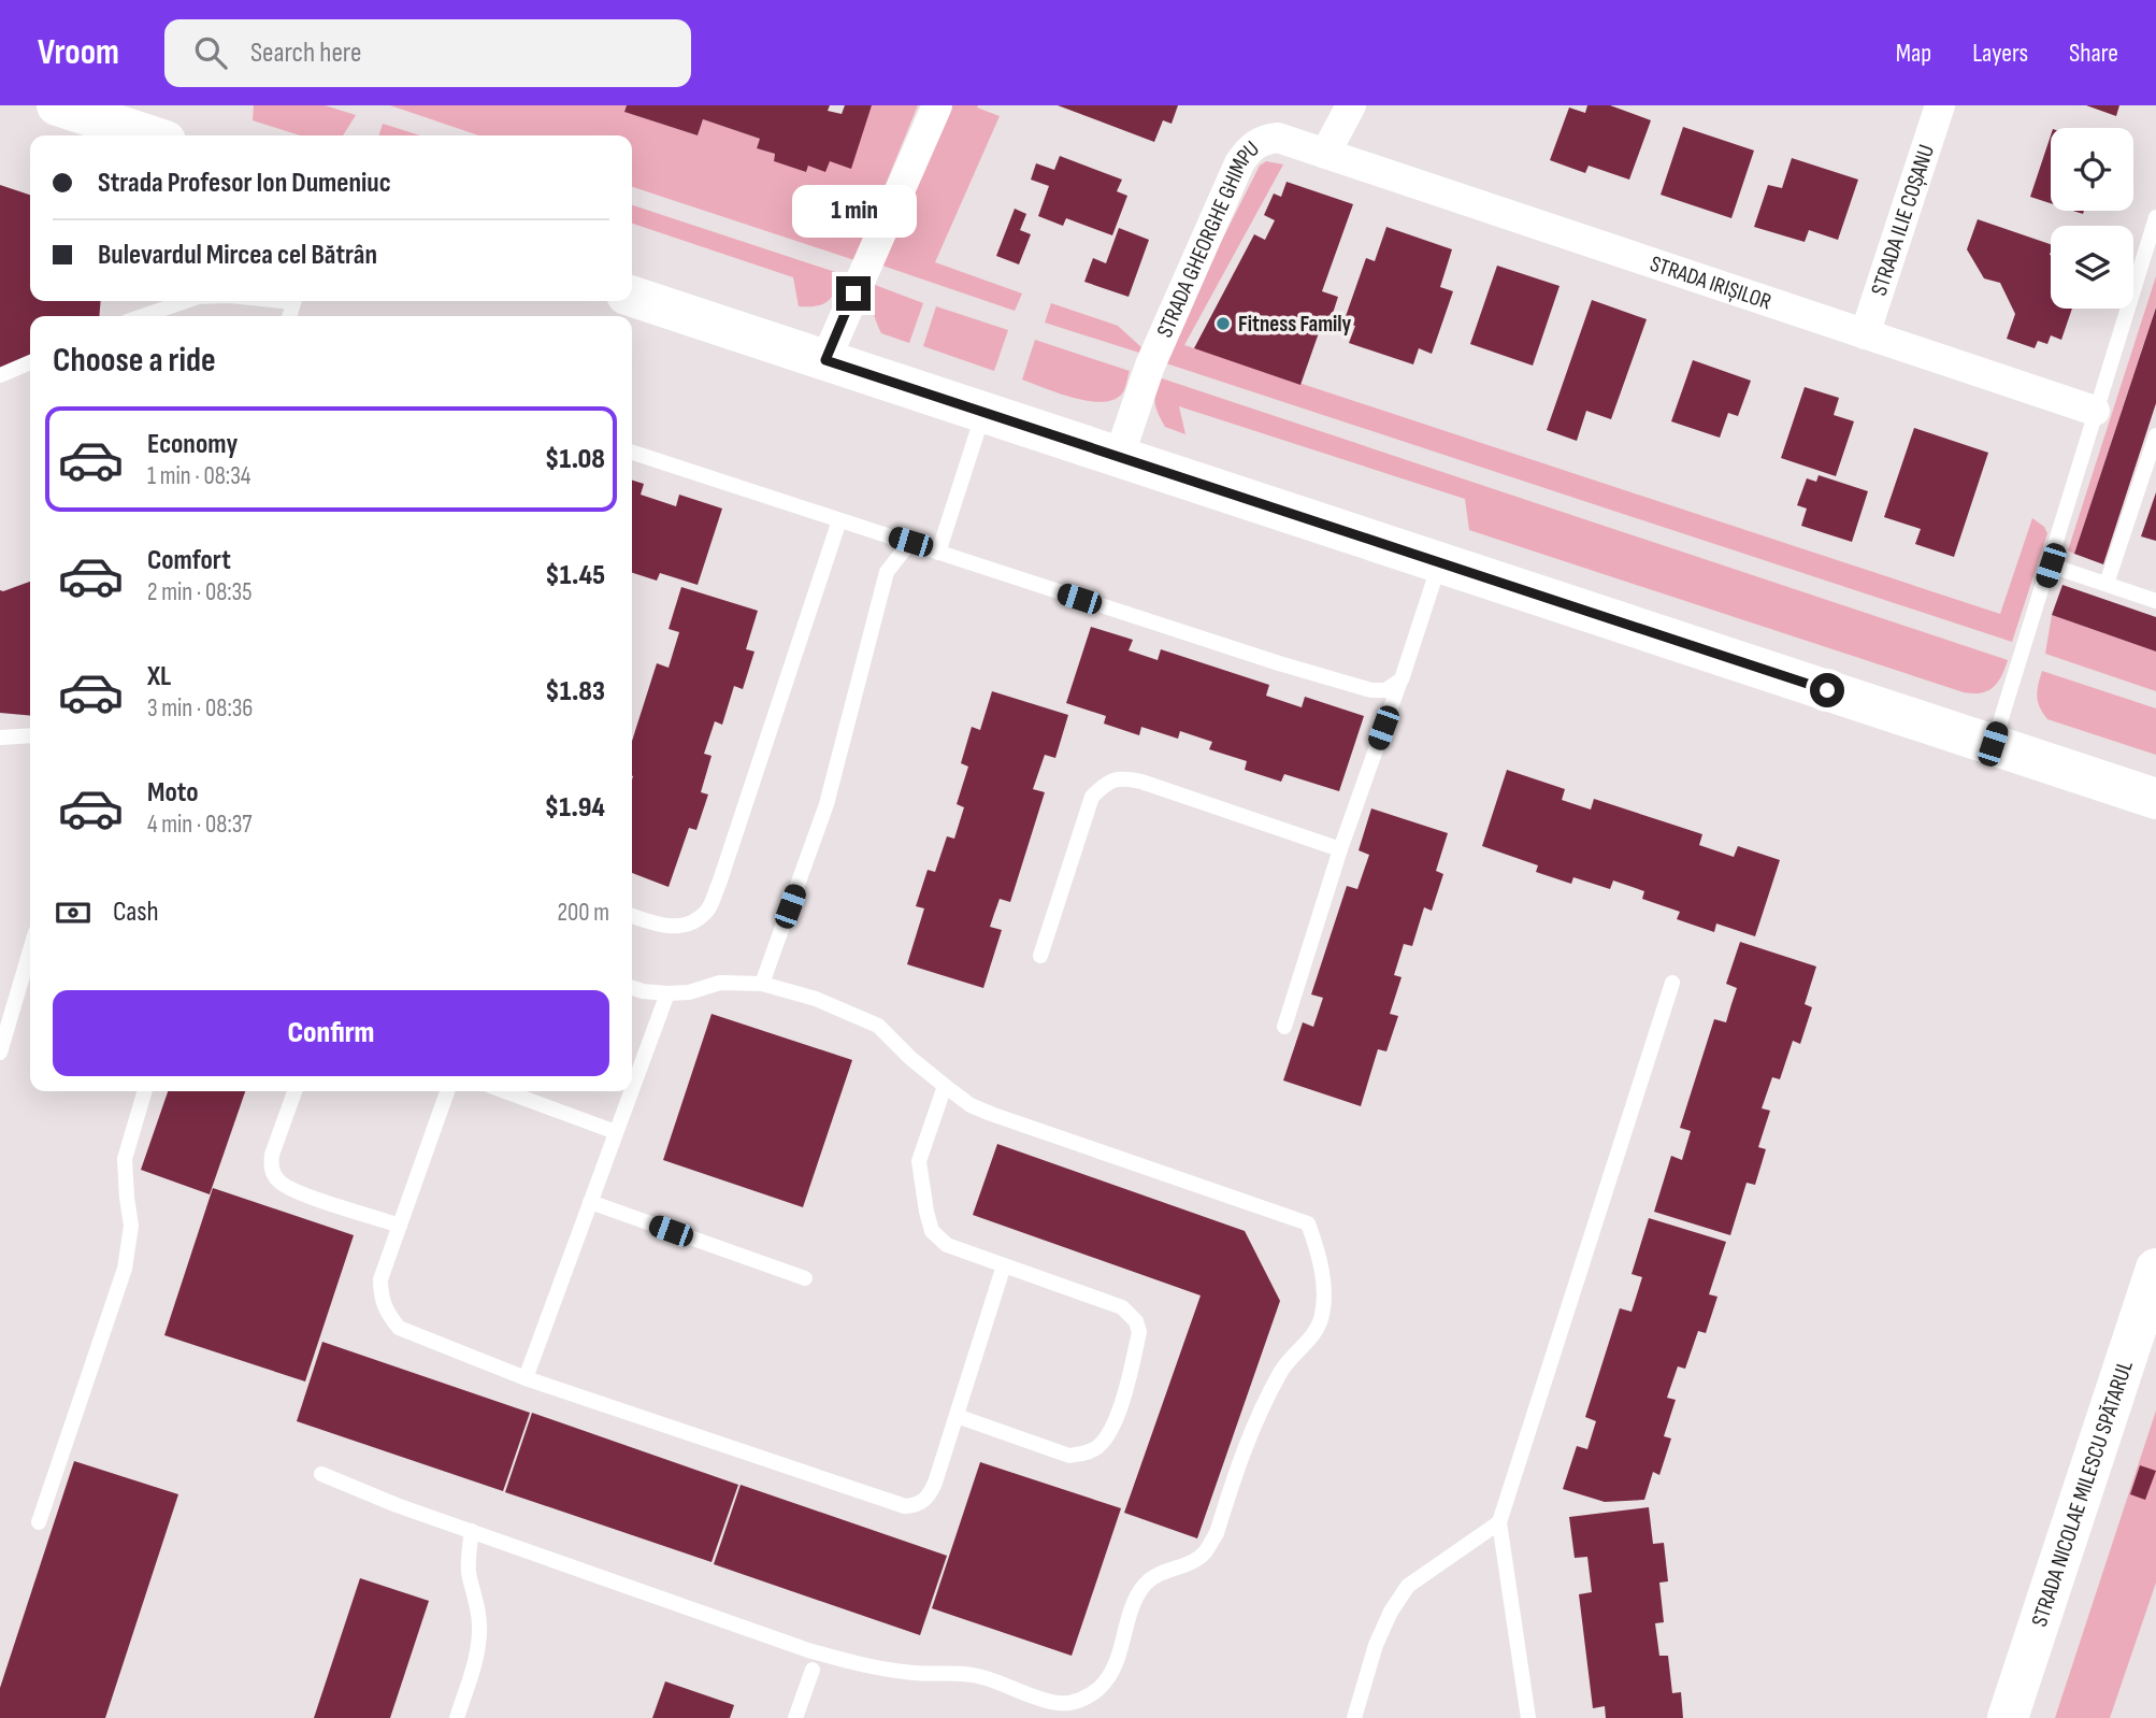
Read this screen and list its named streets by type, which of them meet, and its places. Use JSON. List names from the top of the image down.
{
  "streets": {
    "main road": ["STRADA NICOLAE MILESCU SPĂTARUL"],
    "street": ["STRADA ILIE COȘANU", "STRADA GHEORGHE GHIMPU", "STRADA IRIȘILOR"]
  },
  "crossings": [
    ["STRADA ILIE COȘANU", "STRADA IRIȘILOR"],
    ["STRADA GHEORGHE GHIMPU", "STRADA IRIȘILOR"]
  ],
  "places": ["Fitness Family"],
  "page": {
    "header": "Vroom",
    "search": "Search here",
    "nav": ["Map", "Layers", "Share"],
    "banner": ["Strada Profesor Ion Dumeniuc", "Bulevardul Mircea cel Bătrân"],
    "bubble": "1 min",
    "heading": "Choose a ride",
    "list": [
      {
        "name": "Economy",
        "note": "1 min · 08:34",
        "value": "$1.08"
      },
      {
        "name": "Comfort",
        "note": "2 min · 08:35",
        "value": "$1.45"
      },
      {
        "name": "XL",
        "note": "3 min · 08:36",
        "value": "$1.83"
      },
      {
        "name": "Moto",
        "note": "4 min · 08:37",
        "value": "$1.94"
      }
    ],
    "pay": ["Cash", "200 m"],
    "buttons": "Confirm"
  }
}
